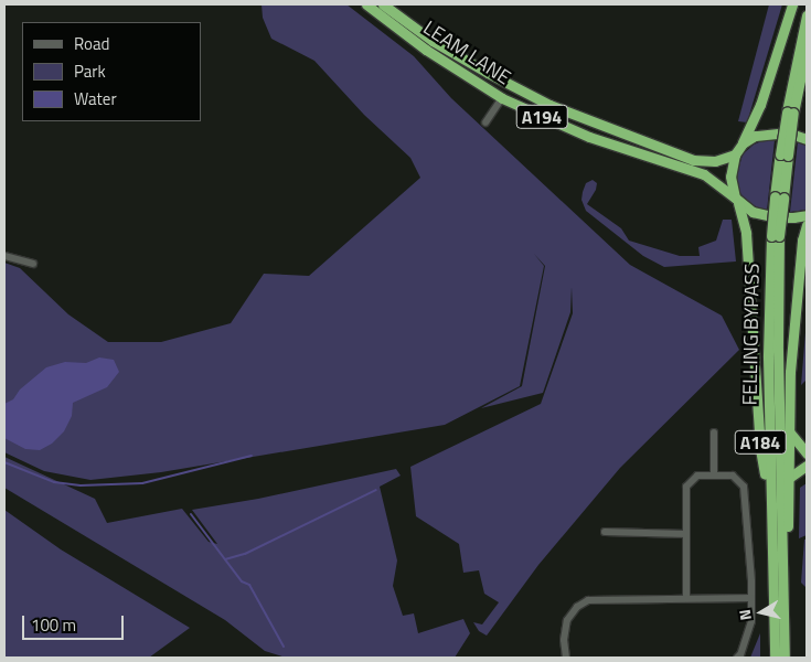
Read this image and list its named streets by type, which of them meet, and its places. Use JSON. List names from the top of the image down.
{
  "streets": {
    "highway": [
      "LEAM LANE",
      "A194",
      "FELLING BYPASS",
      "A184"
    ]
  },
  "crossings": [
    ["LEAM LANE", "A194"],
    ["LEAM LANE", "A184"],
    ["A194", "A184"],
    ["FELLING BYPASS", "A184"]
  ],
  "legend": ["Road", "Park", "Water"],
  "scale_bar": "100 m",
  "north": "left"
}
